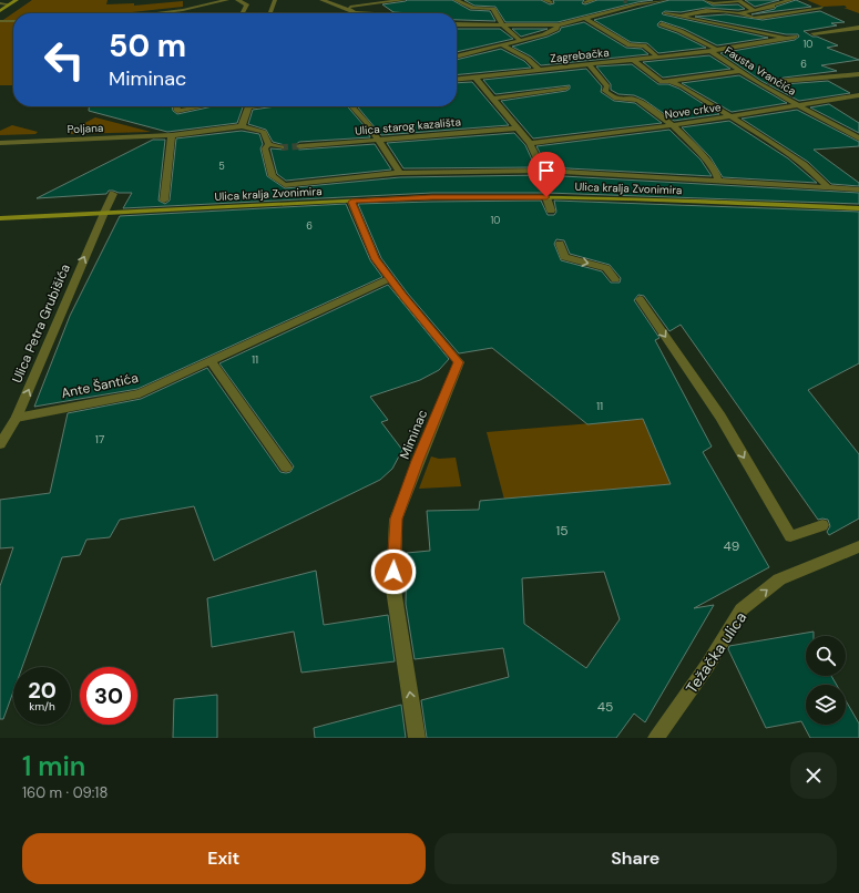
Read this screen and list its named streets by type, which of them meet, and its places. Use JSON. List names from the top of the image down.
{
  "streets": {
    "main road": ["Ulica kralja Zvonimira"],
    "street": [
      "Zagrebačka",
      "Fausta Vrančića",
      "Nove crkve",
      "Ulica starog kazališta",
      "Poljana",
      "Ulica Petra Grubišića",
      "Ante Šantića",
      "Miminac",
      "Težačka ulica"
    ]
  },
  "crossings": [
    ["Zagrebačka", "Fausta Vrančića"],
    ["Fausta Vrančića", "Nove crkve"],
    ["Ulica kralja Zvonimira", "Ulica Petra Grubišića"],
    ["Ulica kralja Zvonimira", "Miminac"],
    ["Ulica Petra Grubišića", "Ante Šantića"],
    ["Ante Šantića", "Miminac"]
  ],
  "one_way": ["Ulica Petra Grubišića", "Miminac", "Težačka ulica"],
  "house_numbers": [
    "10",
    "6",
    "5",
    "10",
    "6",
    "11",
    "11",
    "17",
    "15",
    "49",
    "45"
  ],
  "page": {
    "turn": ["50 m", "Miminac"],
    "speed": "20 km/h",
    "limit": "30",
    "heading": ["1 min", "160 m · 09:18"],
    "buttons": ["Exit", "Share"]
  }
}
